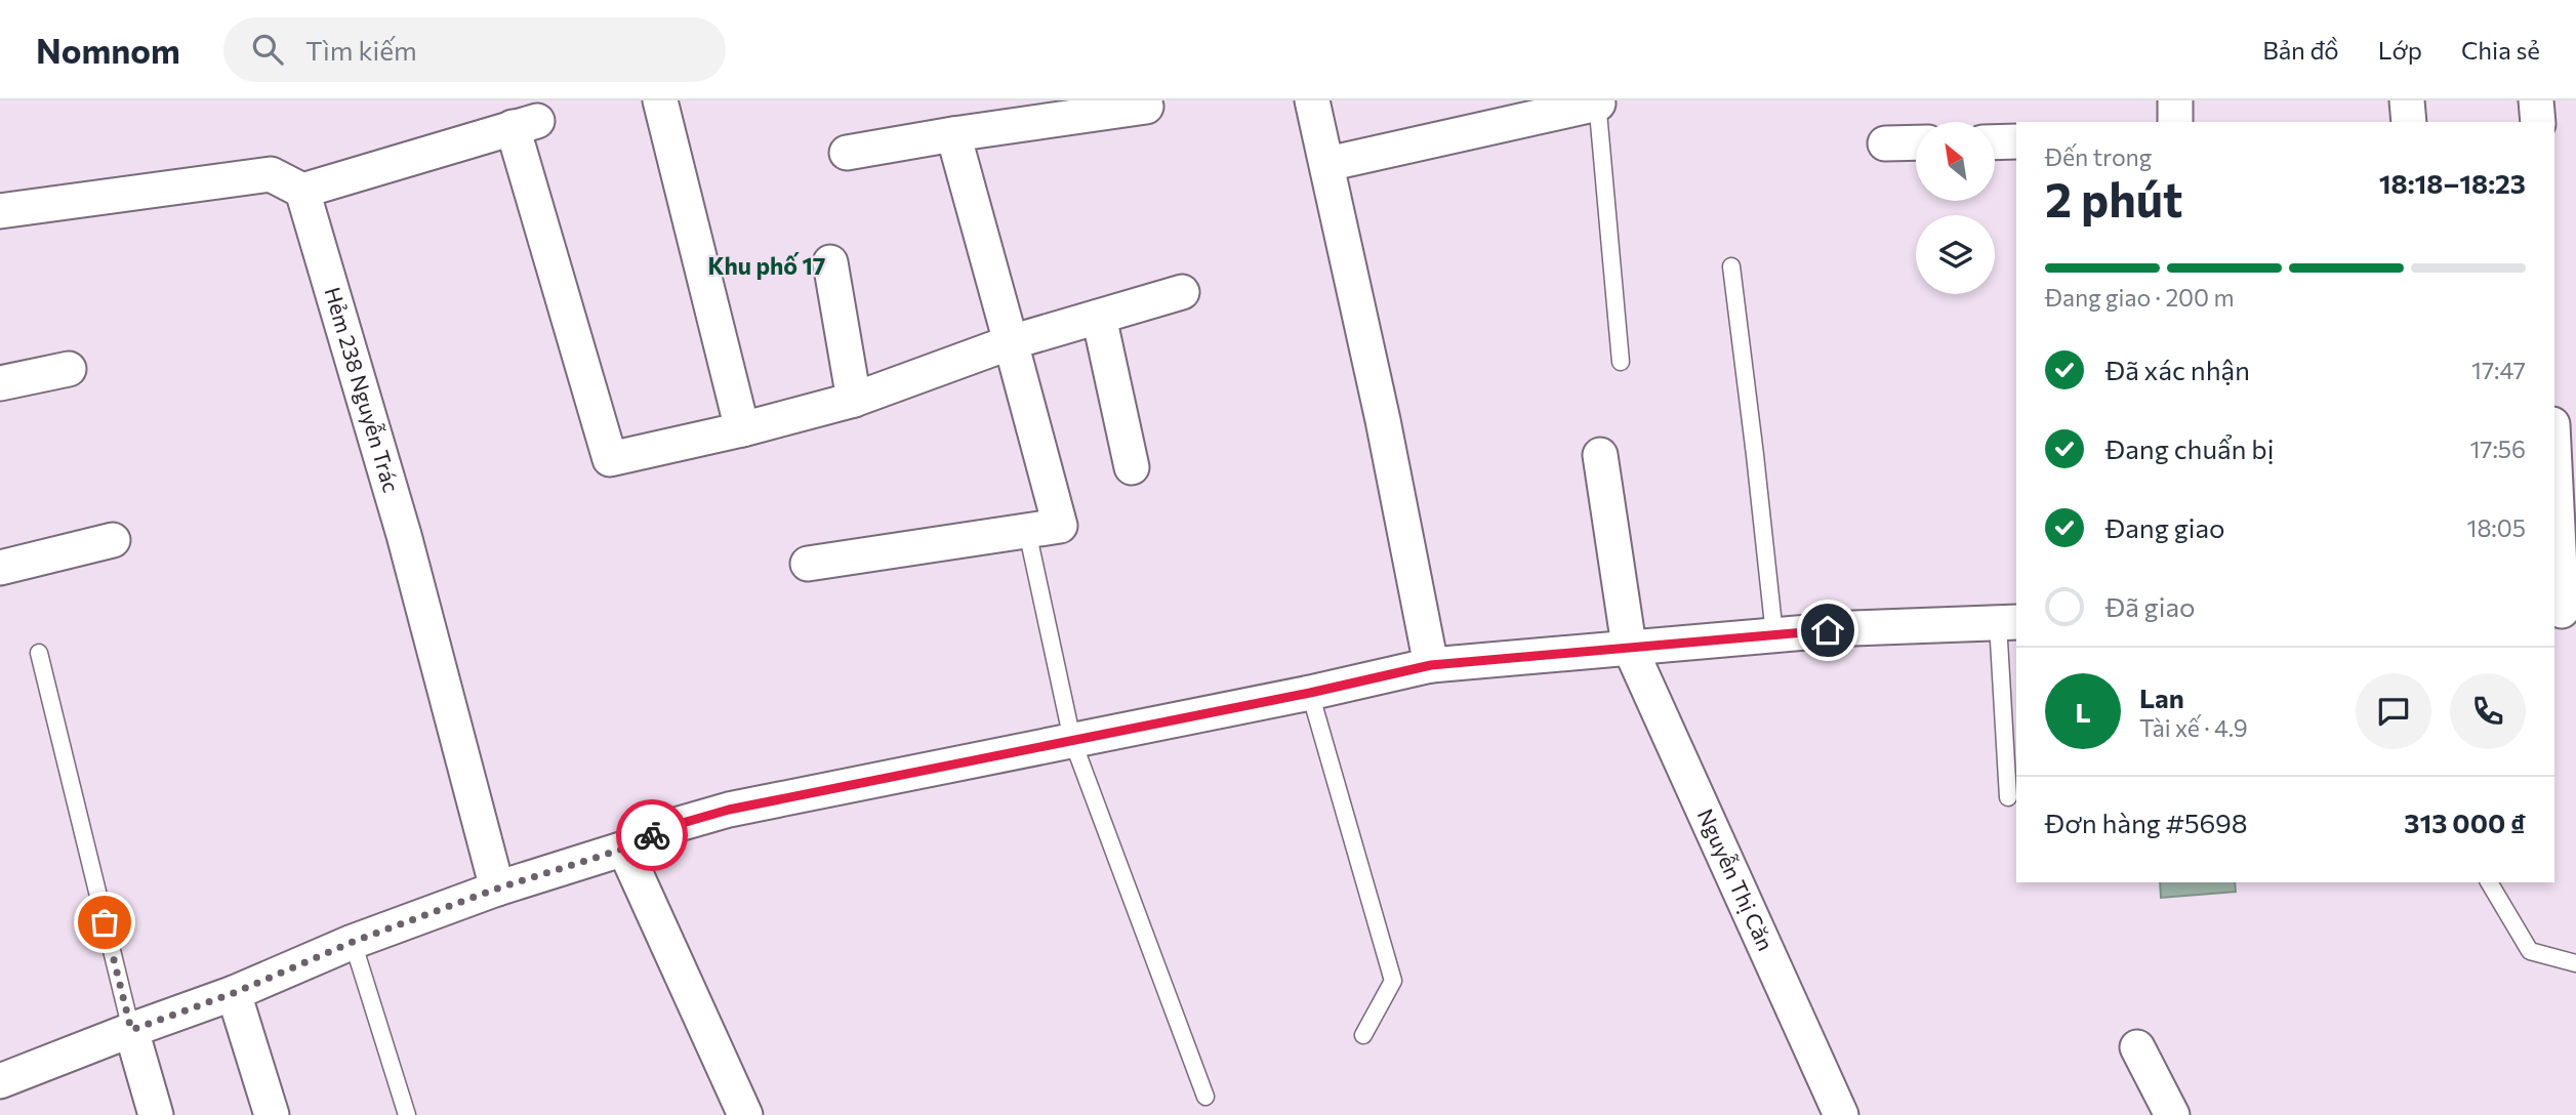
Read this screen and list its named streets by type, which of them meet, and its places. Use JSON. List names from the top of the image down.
{
  "streets": {
    "street": ["Hẻm 238 Nguyễn Trác", "Nguyễn Thị Căn"]
  },
  "districts": ["Khu phố 17"],
  "north": "top left",
  "page": {
    "header": "Nomnom",
    "search": "Tìm kiếm",
    "nav": ["Bản đồ", "Lớp", "Chia sẻ"],
    "heading": ["2 phút", "Đến trong", "18:18–18:23"],
    "panel": [
      "Lan",
      "Tài xế · 4.9",
      "Đơn hàng #5698",
      "313 000 ₫"
    ],
    "bar": "Đang giao · 200 m",
    "list": [
      ["Đã xác nhận", "17:47"],
      ["Đang chuẩn bị", "17:56"],
      ["Đang giao", "18:05"],
      "Đã giao"
    ],
    "round": "L"
  }
}
